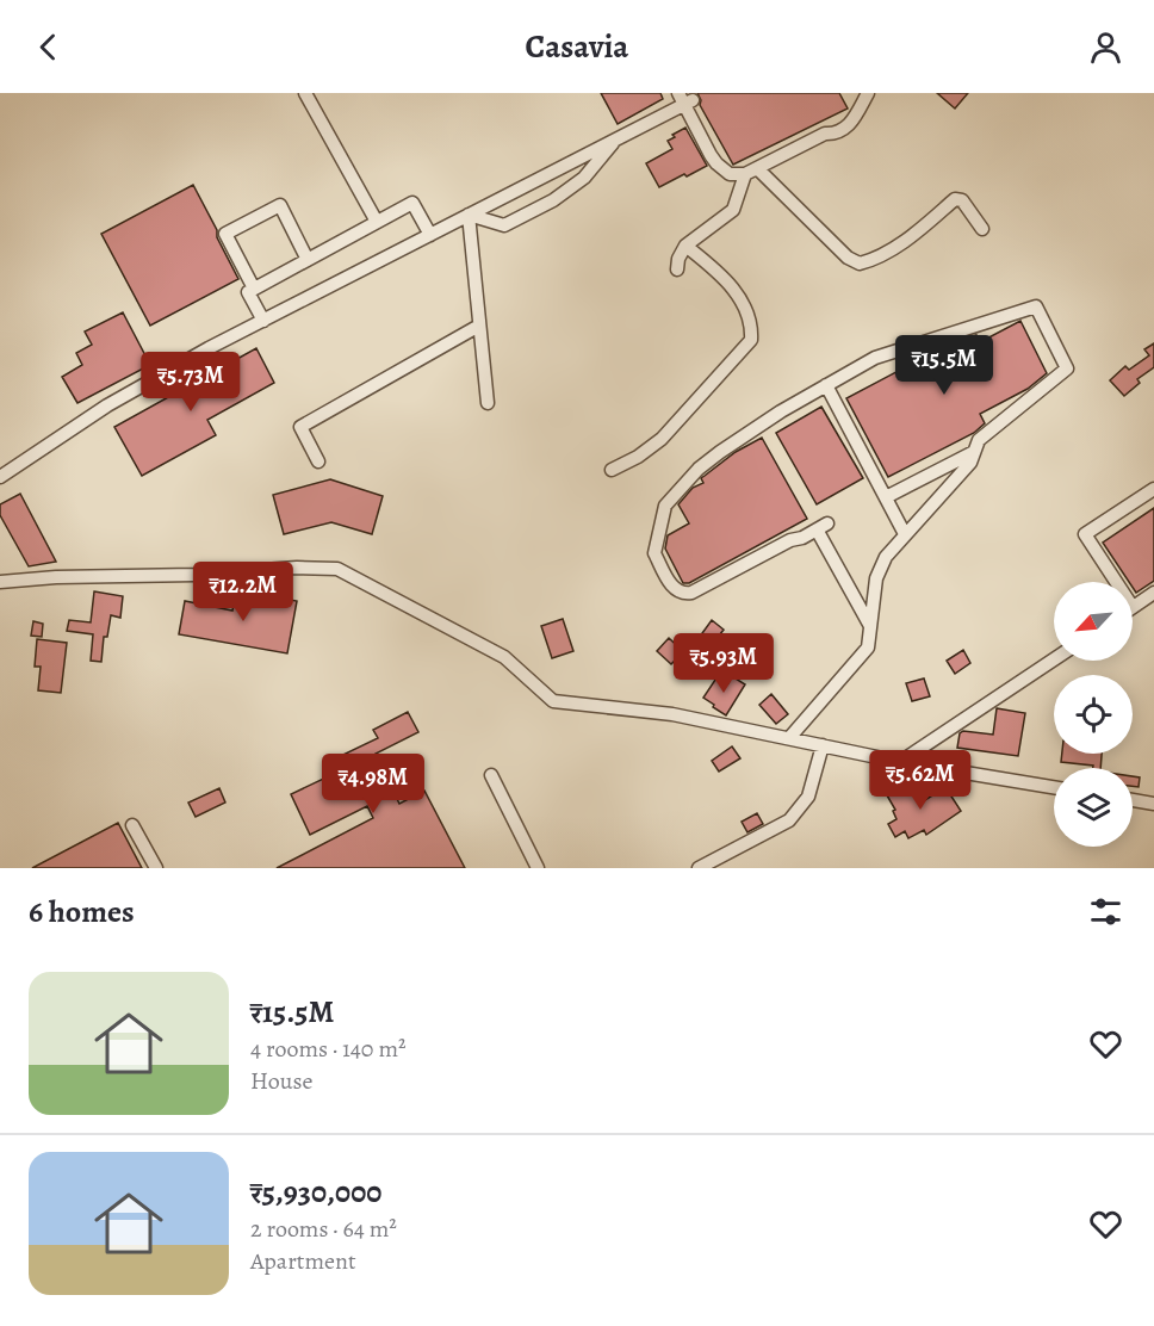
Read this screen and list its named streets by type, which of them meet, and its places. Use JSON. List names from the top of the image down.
{
  "north": "bottom left",
  "page": {
    "header": "Casavia",
    "price": [
      "₹15.5M",
      "₹5.73M",
      "₹12.2M",
      "₹5.93M",
      "₹5.62M",
      "₹4.98M"
    ],
    "heading": "6 homes",
    "list": [
      {
        "name": "₹15.5M",
        "note": "4 rooms · 140 m² · House"
      },
      {
        "name": "₹5,930,000",
        "note": "2 rooms · 64 m² · Apartment"
      }
    ]
  }
}
